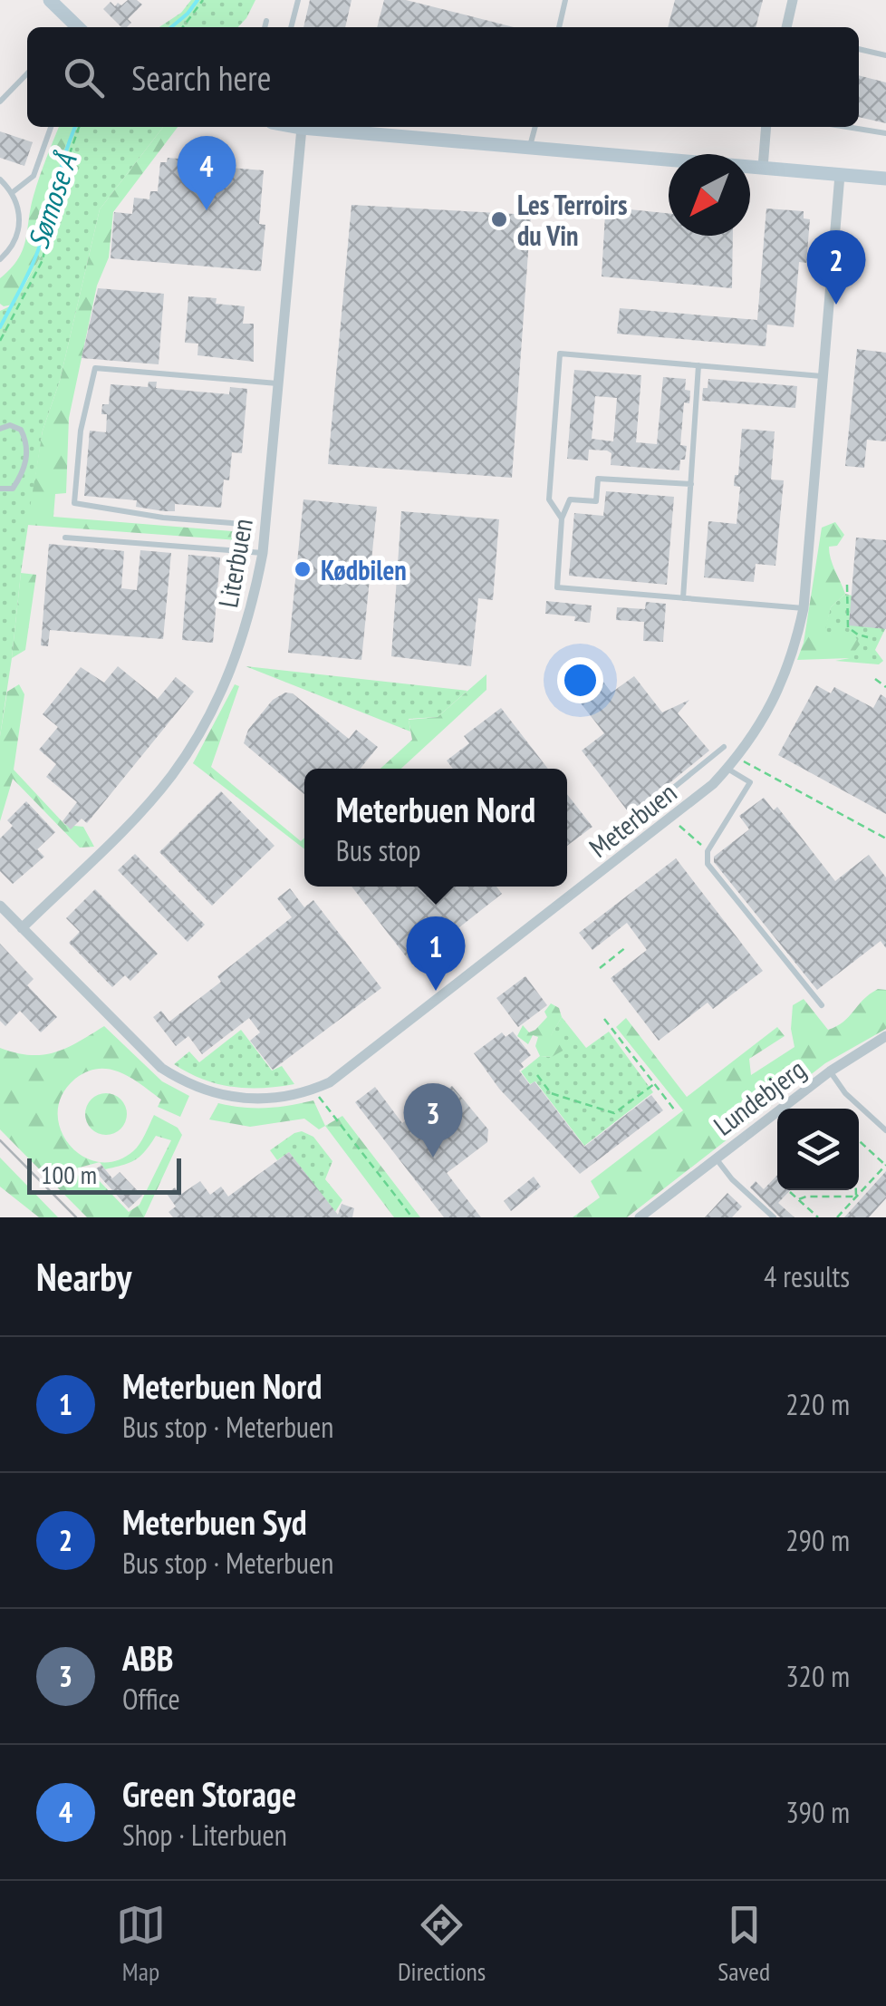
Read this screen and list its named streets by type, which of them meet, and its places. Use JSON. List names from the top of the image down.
{
  "streets": {
    "street": ["Literbuen", "Meterbuen", "Lundebjerg"]
  },
  "crossings": [
    ["Literbuen", "Meterbuen"]
  ],
  "water": ["Sømose Å"],
  "places": ["Les Terroirs du Vin", "Kødbilen"],
  "scale_bar": "100 m",
  "north": "bottom left",
  "page": {
    "search": "Search here",
    "pins": [
      "4",
      "2",
      "1",
      "3"
    ],
    "popup": ["Meterbuen Nord", "Bus stop"],
    "scale": "100 m",
    "heading": ["Nearby", "4 results"],
    "list": [
      {
        "mark": "1",
        "name": "Meterbuen Nord",
        "note": "Bus stop · Meterbuen",
        "value": "220 m"
      },
      {
        "mark": "2",
        "name": "Meterbuen Syd",
        "note": "Bus stop · Meterbuen",
        "value": "290 m"
      },
      {
        "mark": "3",
        "name": "ABB",
        "note": "Office",
        "value": "320 m"
      },
      {
        "mark": "4",
        "name": "Green Storage",
        "note": "Shop · Literbuen",
        "value": "390 m"
      }
    ],
    "nav": ["Map", "Directions", "Saved"]
  }
}
